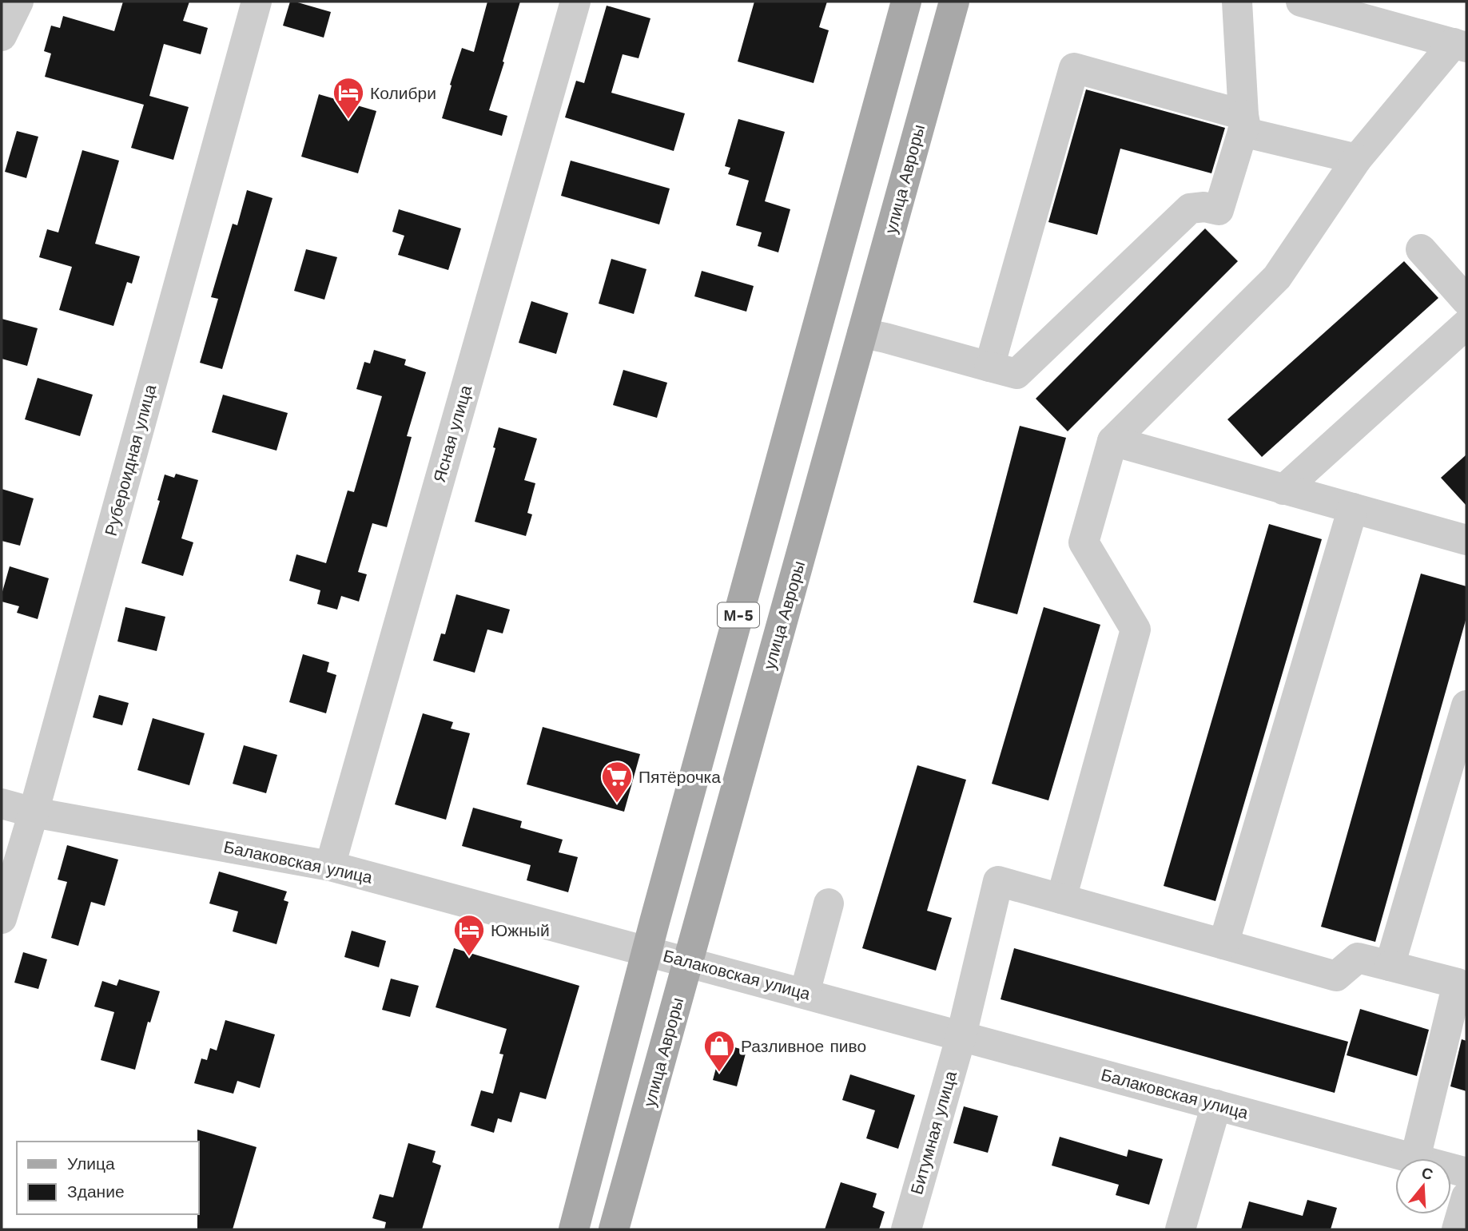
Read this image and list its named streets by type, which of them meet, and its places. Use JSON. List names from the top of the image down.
{
  "streets": {
    "main road": ["улица Авроры", "М-5"],
    "street": [
      "Ясная улица",
      "Рубероидная улица",
      "Балаковская улица",
      "Битумная улица"
    ]
  },
  "crossings": [
    ["улица Авроры", "Балаковская улица"],
    ["Ясная улица", "Балаковская улица"],
    ["Рубероидная улица", "Балаковская улица"],
    ["М-5", "Балаковская улица"],
    ["Балаковская улица", "Битумная улица"]
  ],
  "places": {
    "hotel": ["Колибри", "Южный"],
    "supermarket": ["Пятёрочка"],
    "shop": ["Разливное пиво"]
  },
  "legend": ["Улица", "Здание"],
  "north": "top"
}
